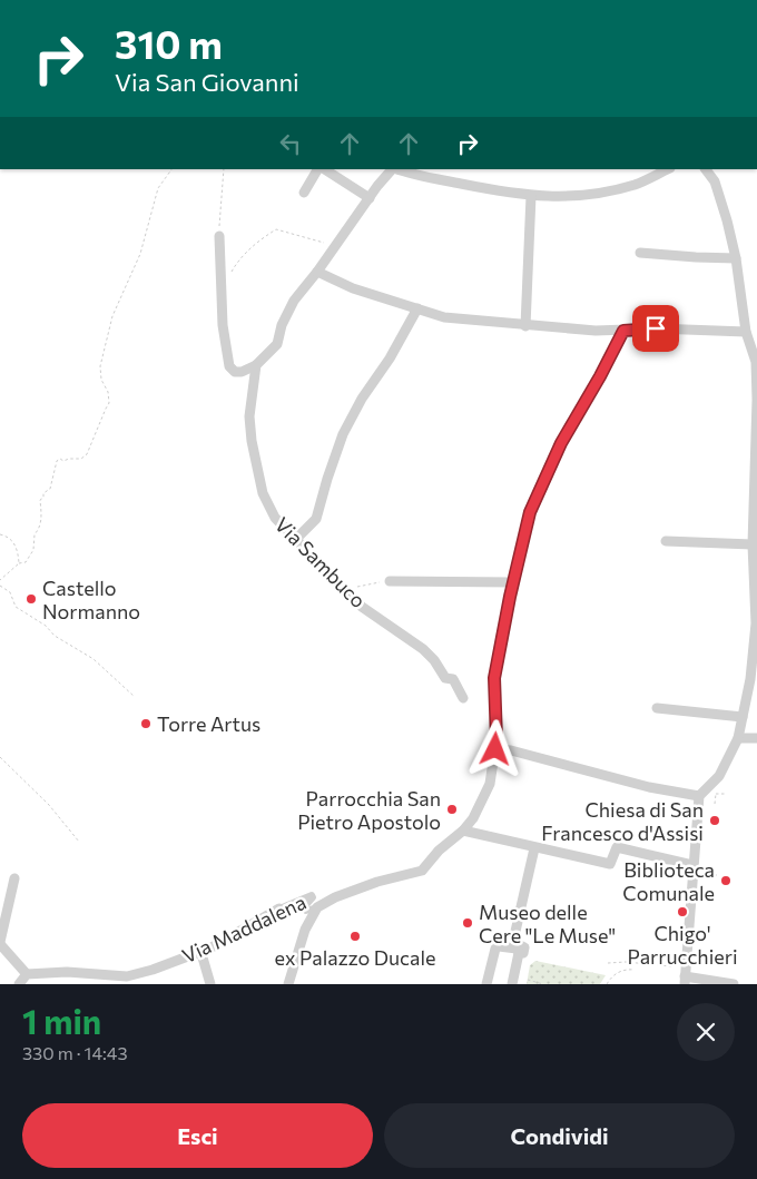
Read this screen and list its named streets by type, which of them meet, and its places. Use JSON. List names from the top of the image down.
{
  "streets": {
    "street": ["Via Sambuco", "Via Maddalena"]
  },
  "places": [
    "Castello Normanno",
    "Torre Artus",
    "Parrocchia San Pietro Apostolo",
    "Chiesa di San Francesco d'Assisi",
    "Biblioteca Comunale",
    "Chigo' Parrucchieri",
    "Museo delle Cere \"Le Muse\"",
    "ex Palazzo Ducale"
  ],
  "page": {
    "turn": ["310 m", "Via San Giovanni"],
    "heading": ["1 min", "330 m · 14:43"],
    "buttons": ["Esci", "Condividi"]
  }
}
